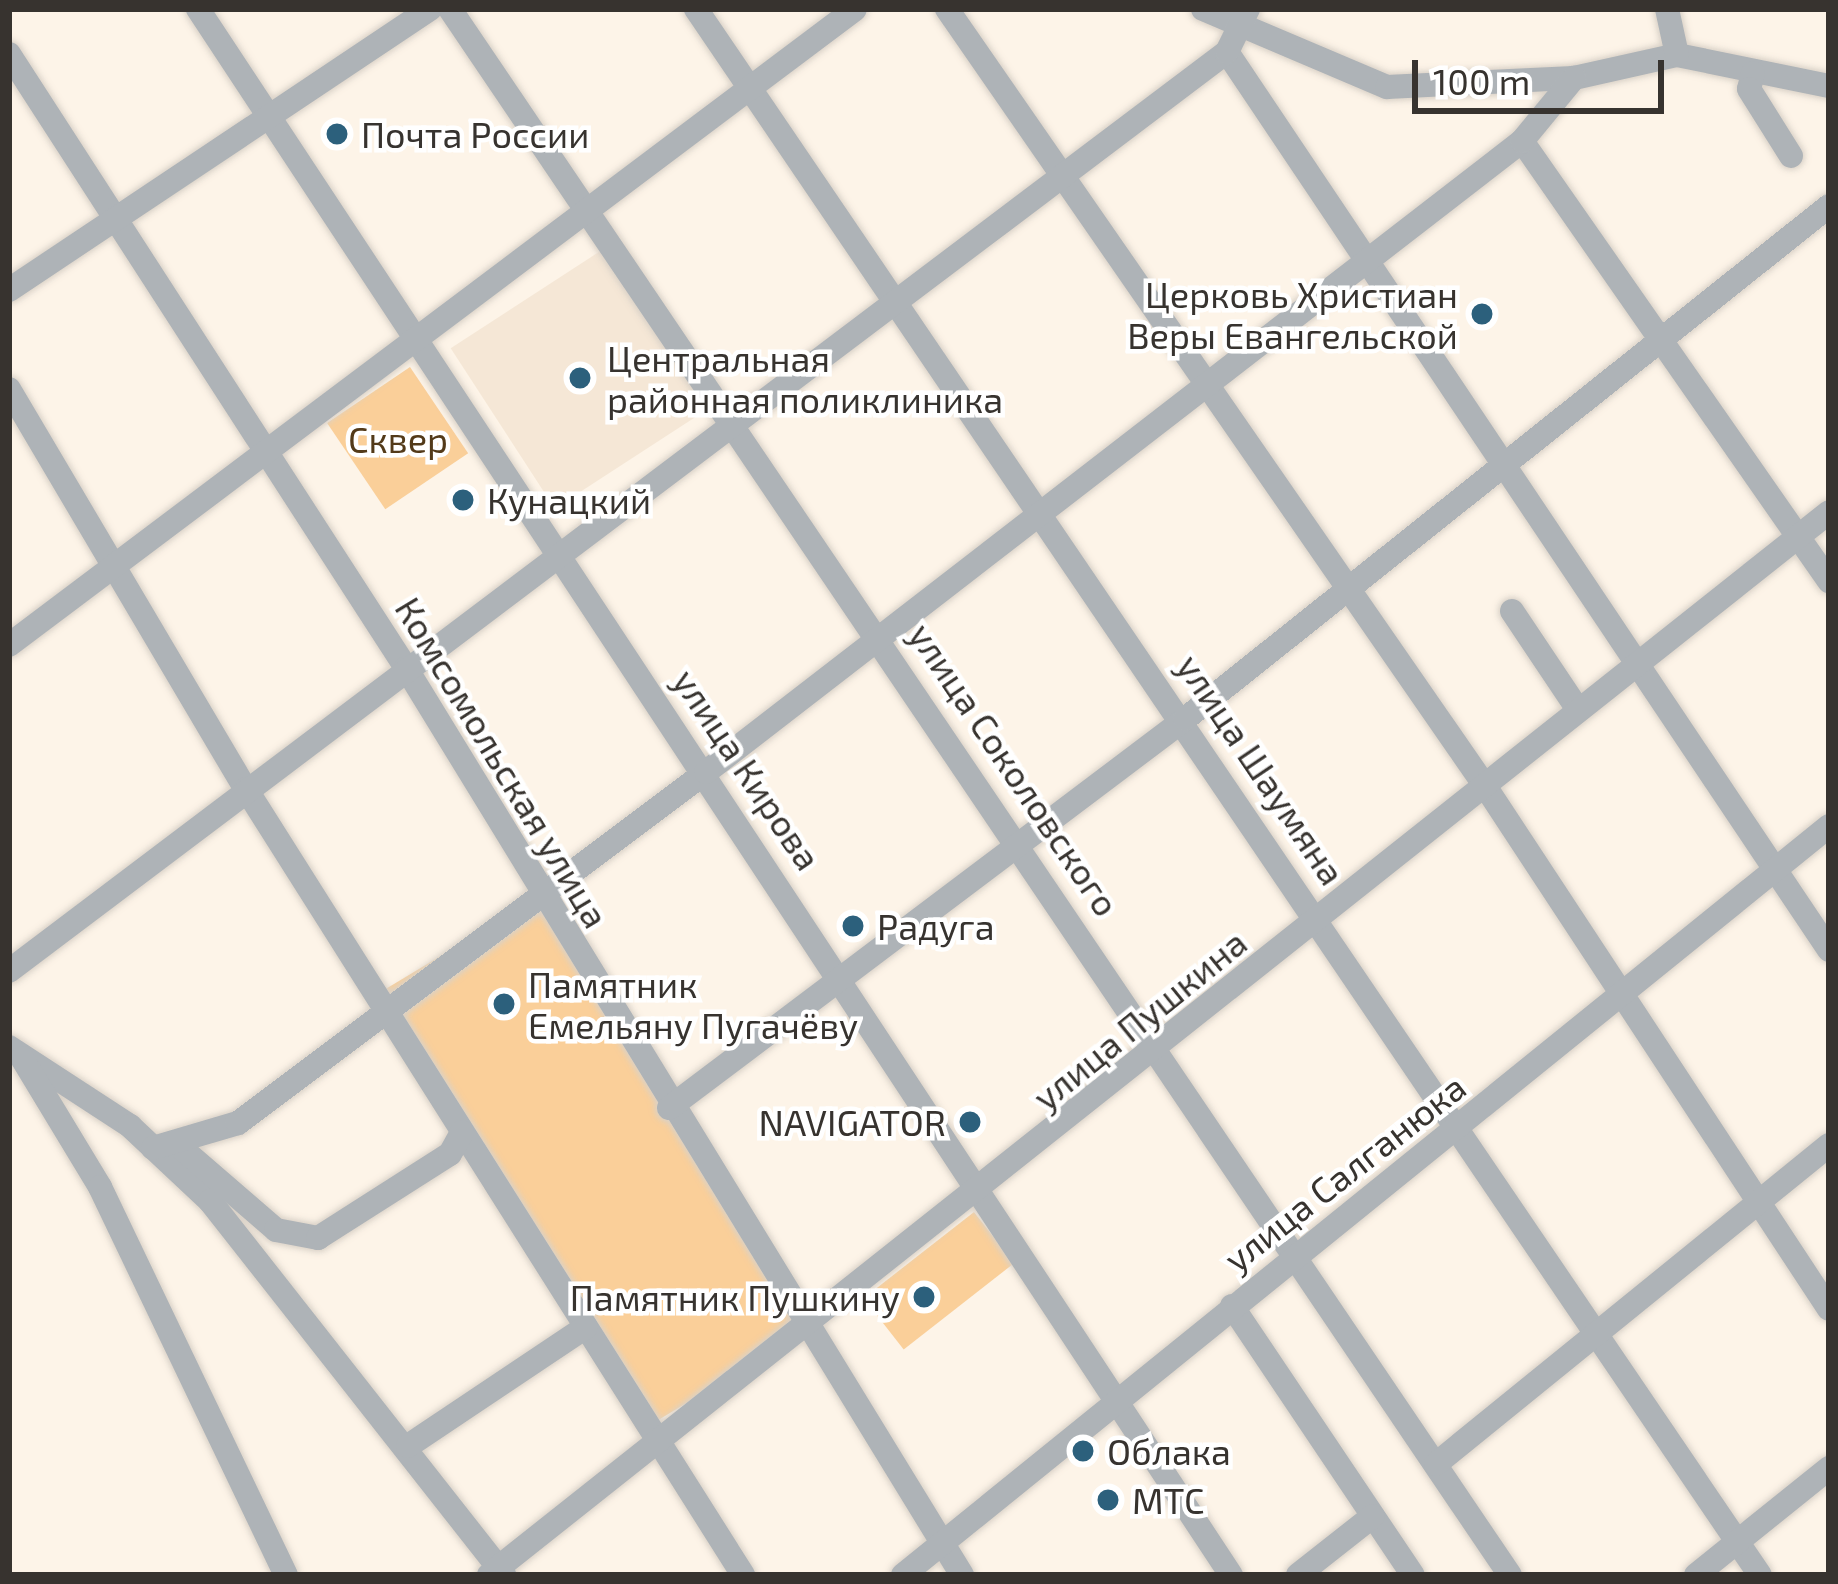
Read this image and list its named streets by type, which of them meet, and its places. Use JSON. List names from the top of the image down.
{
  "streets": {
    "street": [
      "Комсомольская улица",
      "улица Кирова",
      "улица Соколовского",
      "улица Шаумяна",
      "улица Пушкина",
      "улица Салганюка"
    ]
  },
  "crossings": [
    ["Комсомольская улица", "улица Пушкина"],
    ["Комсомольская улица", "улица Салганюка"],
    ["улица Кирова", "улица Пушкина"],
    ["улица Кирова", "улица Салганюка"],
    ["улица Соколовского", "улица Пушкина"],
    ["улица Соколовского", "улица Салганюка"],
    ["улица Шаумяна", "улица Пушкина"],
    ["улица Шаумяна", "улица Салганюка"]
  ],
  "parks": ["Сквер"],
  "places": [
    "Почта России",
    "Церковь Христиан Веры Евангельской",
    "Центральная районная поликлиника",
    "Кунацкий",
    "Радуга",
    "Памятник Емельяну Пугачёву",
    "NAVIGATOR",
    "Памятник Пушкину",
    "Облака",
    "МТС"
  ],
  "scale_bar": "100 m"
}
